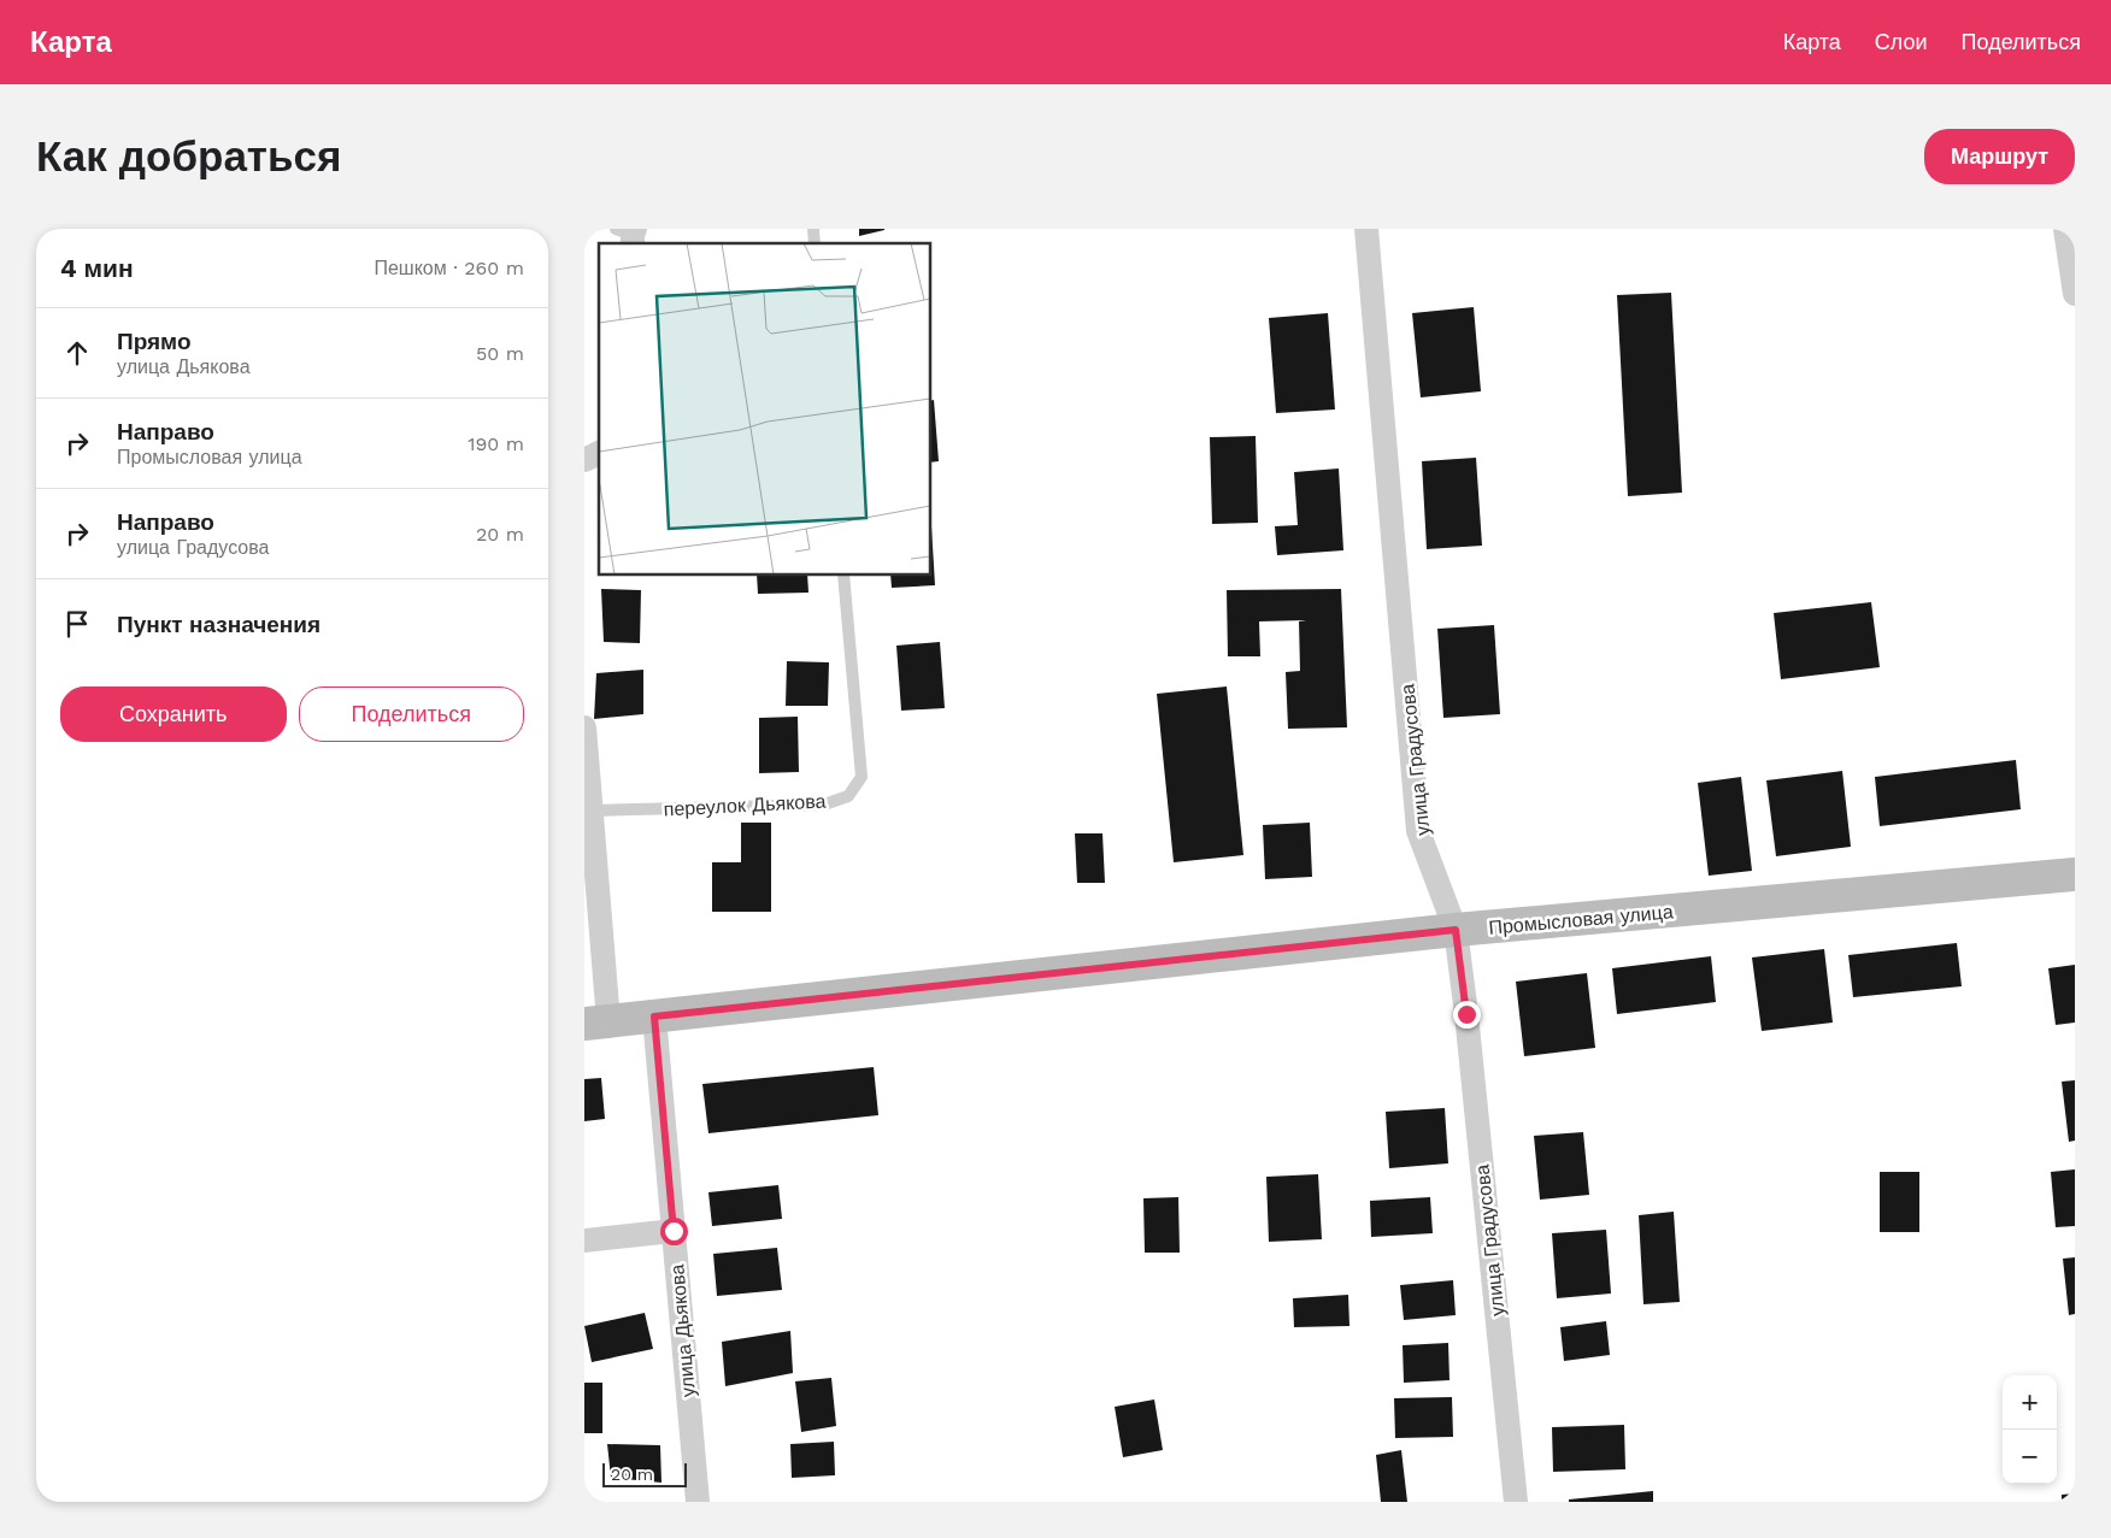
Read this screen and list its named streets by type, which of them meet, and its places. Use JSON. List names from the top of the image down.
{
  "streets": {
    "street": ["улица Градусова", "Промысловая улица", "улица Дьякова"],
    "lane": ["переулок Дьякова"]
  },
  "crossings": [
    ["улица Градусова", "Промысловая улица"],
    ["Промысловая улица", "улица Дьякова"]
  ],
  "scale_bar": "20 m",
  "page": {
    "header": "Карта",
    "nav": ["Карта", "Слои", "Поделиться"],
    "buttons": [
      "Маршрут",
      ["Сохранить", "Поделиться"]
    ],
    "title": "Как добраться",
    "heading": ["4 мин", "Пешком · 260 m"],
    "list": [
      ["Прямо", "улица Дьякова", "50 m"],
      ["Направо", "Промысловая улица", "190 m"],
      ["Направо", "улица Градусова", "20 m"],
      "Пункт назначения"
    ],
    "map_buttons": ["+", "−"],
    "scale": "20 m"
  }
}
